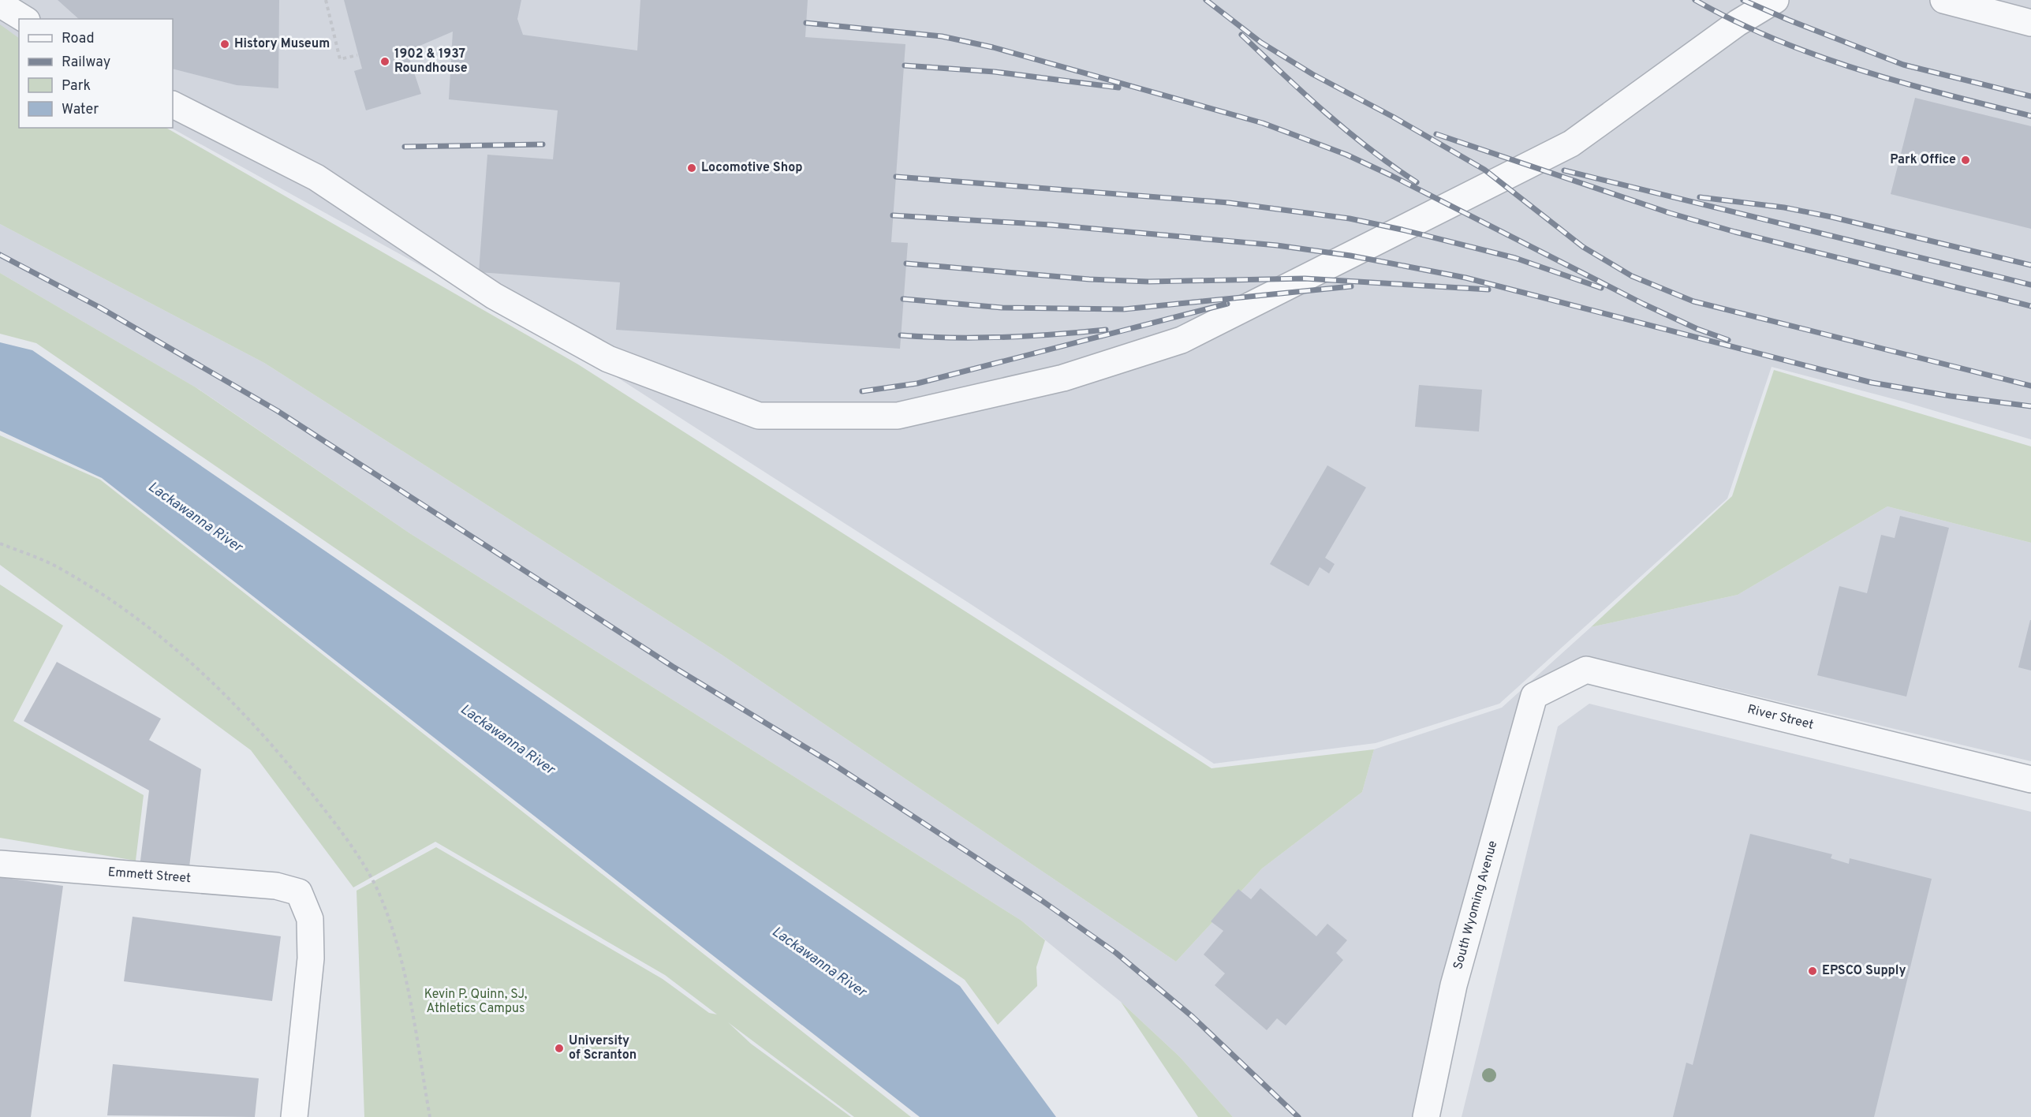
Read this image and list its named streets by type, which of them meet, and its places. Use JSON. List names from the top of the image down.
{
  "streets": {
    "street": ["River Street", "Emmett Street", "South Wyoming Avenue"]
  },
  "crossings": [
    ["River Street", "South Wyoming Avenue"]
  ],
  "water": ["Lackawanna River"],
  "parks": ["Kevin P. Quinn, SJ, Athletics Campus"],
  "places": [
    "History Museum",
    "1902 & 1937 Roundhouse",
    "Park Office",
    "Locomotive Shop",
    "EPSCO Supply",
    "University of Scranton"
  ],
  "legend": [
    "Road",
    "Railway",
    "Park",
    "Water"
  ]
}
